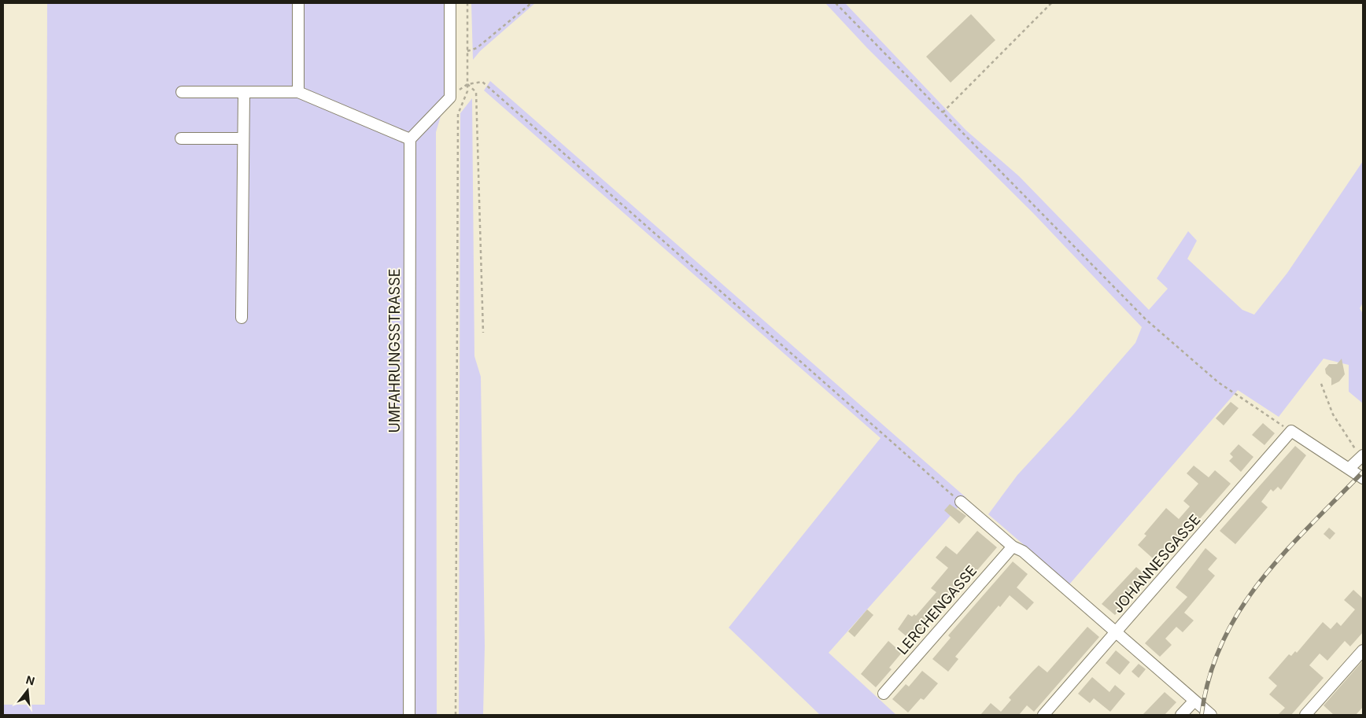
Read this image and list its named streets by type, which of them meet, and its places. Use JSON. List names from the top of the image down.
{
  "streets": {
    "street": ["UMFAHRUNGSSTRASSE", "JOHANNESGASSE", "LERCHENGASSE"]
  },
  "north": "top"
}
